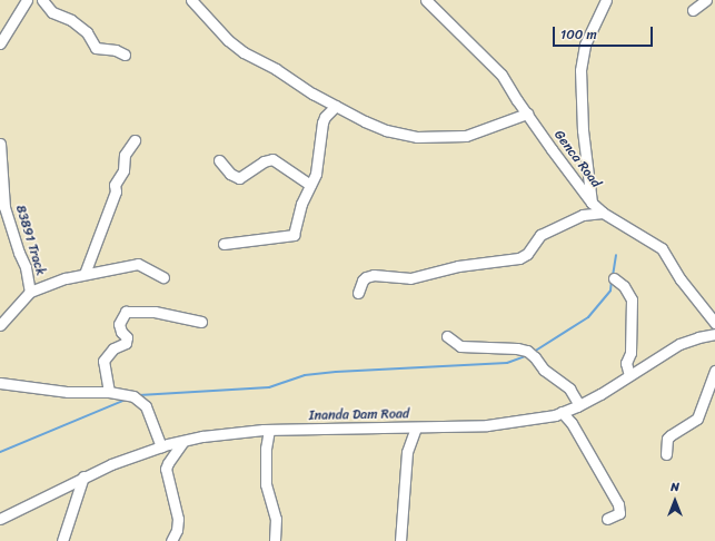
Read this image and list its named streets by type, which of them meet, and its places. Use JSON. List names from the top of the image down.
{
  "streets": {
    "street": ["Genca Road", "83891 Track", "Inanda Dam Road"]
  },
  "scale_bar": "100 m",
  "north": "top"
}
